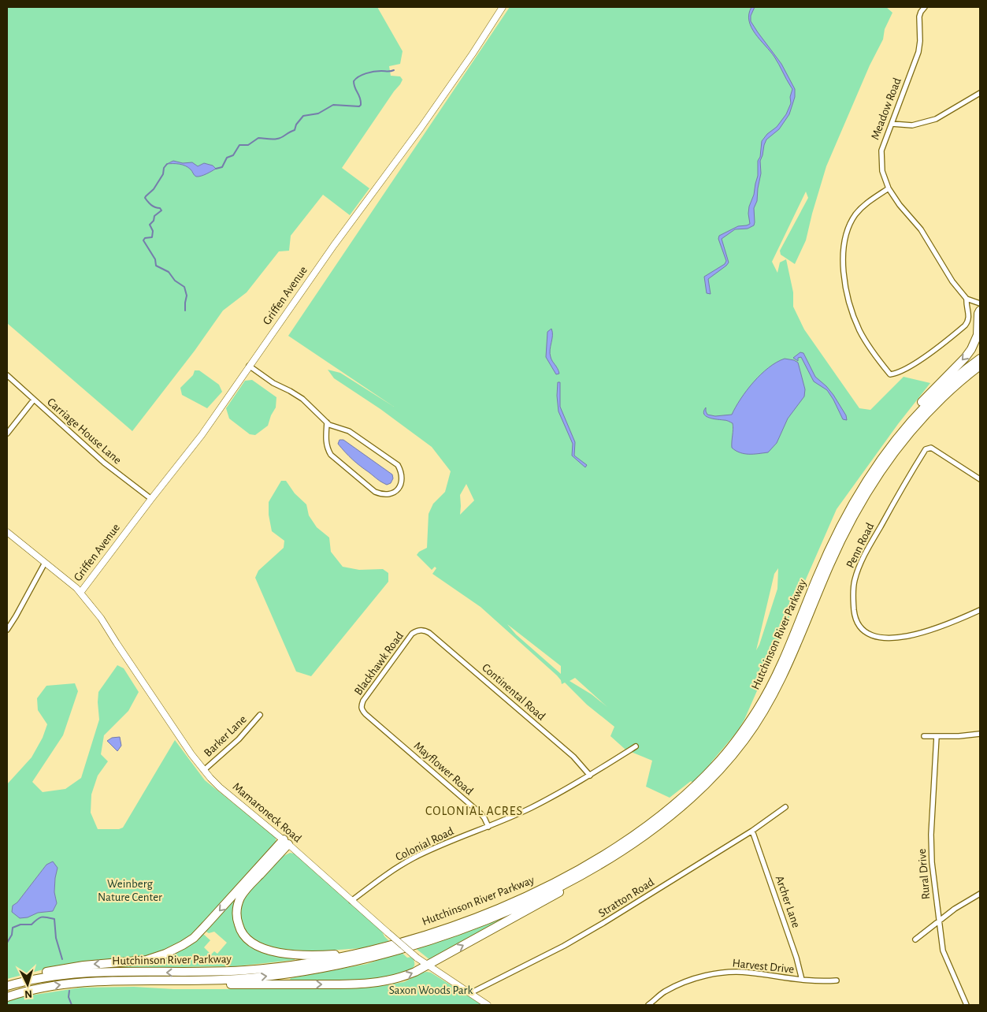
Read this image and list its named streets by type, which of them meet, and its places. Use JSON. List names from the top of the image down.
{
  "streets": {
    "highway": ["Hutchinson River Parkway"],
    "street": [
      "Meadow Road",
      "Griffen Avenue",
      "Carriage House Lane",
      "Penn Road",
      "Blackhawk Road",
      "Continental Road",
      "Barker Lane",
      "Mayflower Road",
      "Mamaroneck Road",
      "Colonial Road",
      "Rural Drive",
      "Stratton Road",
      "Archer Lane",
      "Harvest Drive"
    ]
  },
  "crossings": [
    ["Griffen Avenue", "Carriage House Lane"],
    ["Griffen Avenue", "Mamaroneck Road"],
    ["Blackhawk Road", "Continental Road"],
    ["Blackhawk Road", "Mayflower Road"],
    ["Continental Road", "Colonial Road"],
    ["Barker Lane", "Mamaroneck Road"],
    ["Mayflower Road", "Colonial Road"],
    ["Mamaroneck Road", "Colonial Road"],
    ["Mamaroneck Road", "Stratton Road"],
    ["Stratton Road", "Archer Lane"],
    ["Archer Lane", "Harvest Drive"]
  ],
  "districts": ["COLONIAL ACRES"],
  "parks": ["Weinberg Nature Center", "Saxon Woods Park"],
  "north": "bottom"
}
